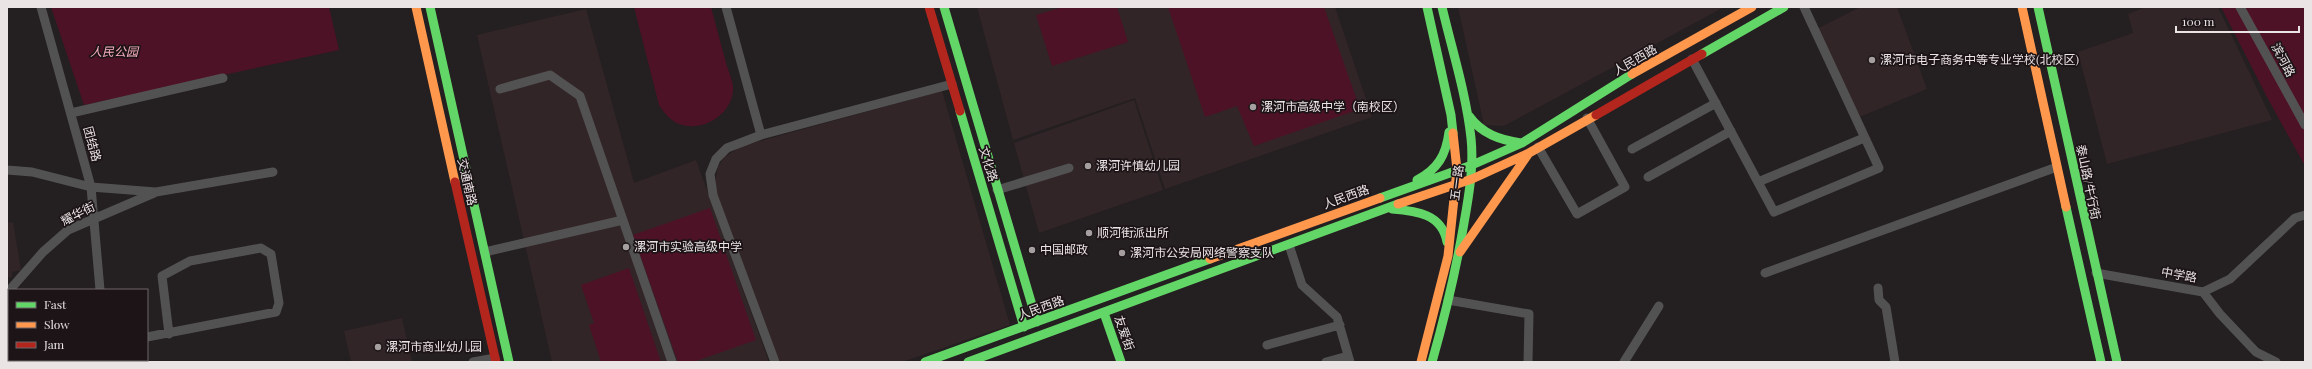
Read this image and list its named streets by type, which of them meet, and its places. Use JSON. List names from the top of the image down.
{
  "streets": {
    "main road": [
      "人民西路",
      "文化路",
      "交通南路",
      "泰山路/牛行街",
      "五一路",
      "友爱街"
    ],
    "street": [
      "滨河路",
      "团结路",
      "耀华街",
      "中学路"
    ]
  },
  "crossings": [
    ["人民西路", "文化路"],
    ["人民西路", "五一路"],
    ["人民西路", "友爱街"],
    ["团结路", "耀华街"],
    ["泰山路/牛行街", "中学路"]
  ],
  "parks": ["人民公园"],
  "places": [
    "漯河市电子商务中等专业学校(北校区)",
    "漯河市高级中学（南校区）",
    "漯河许慎幼儿园",
    "顺河街派出所",
    "漯河市实验高级中学",
    "中国邮政",
    "漯河市公安局网络警察支队",
    "漯河市商业幼儿园"
  ],
  "legend": ["Fast", "Slow", "Jam"],
  "scale_bar": "100 m"
}
